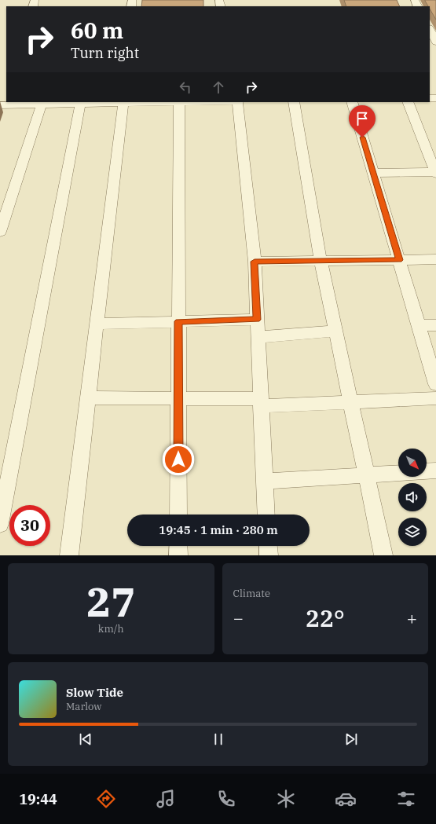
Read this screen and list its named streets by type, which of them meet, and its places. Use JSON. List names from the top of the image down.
{
  "north": "bottom right",
  "page": {
    "turn": ["60 m", "Turn right"],
    "limit": "30",
    "trip": "19:45 · 1 min · 280 m",
    "tile": [
      ["27", "km/h"],
      "Climate"
    ],
    "heat": ["−", "22°", "+"],
    "song": ["Slow Tide", "Marlow"],
    "tabs": "19:44"
  }
}
